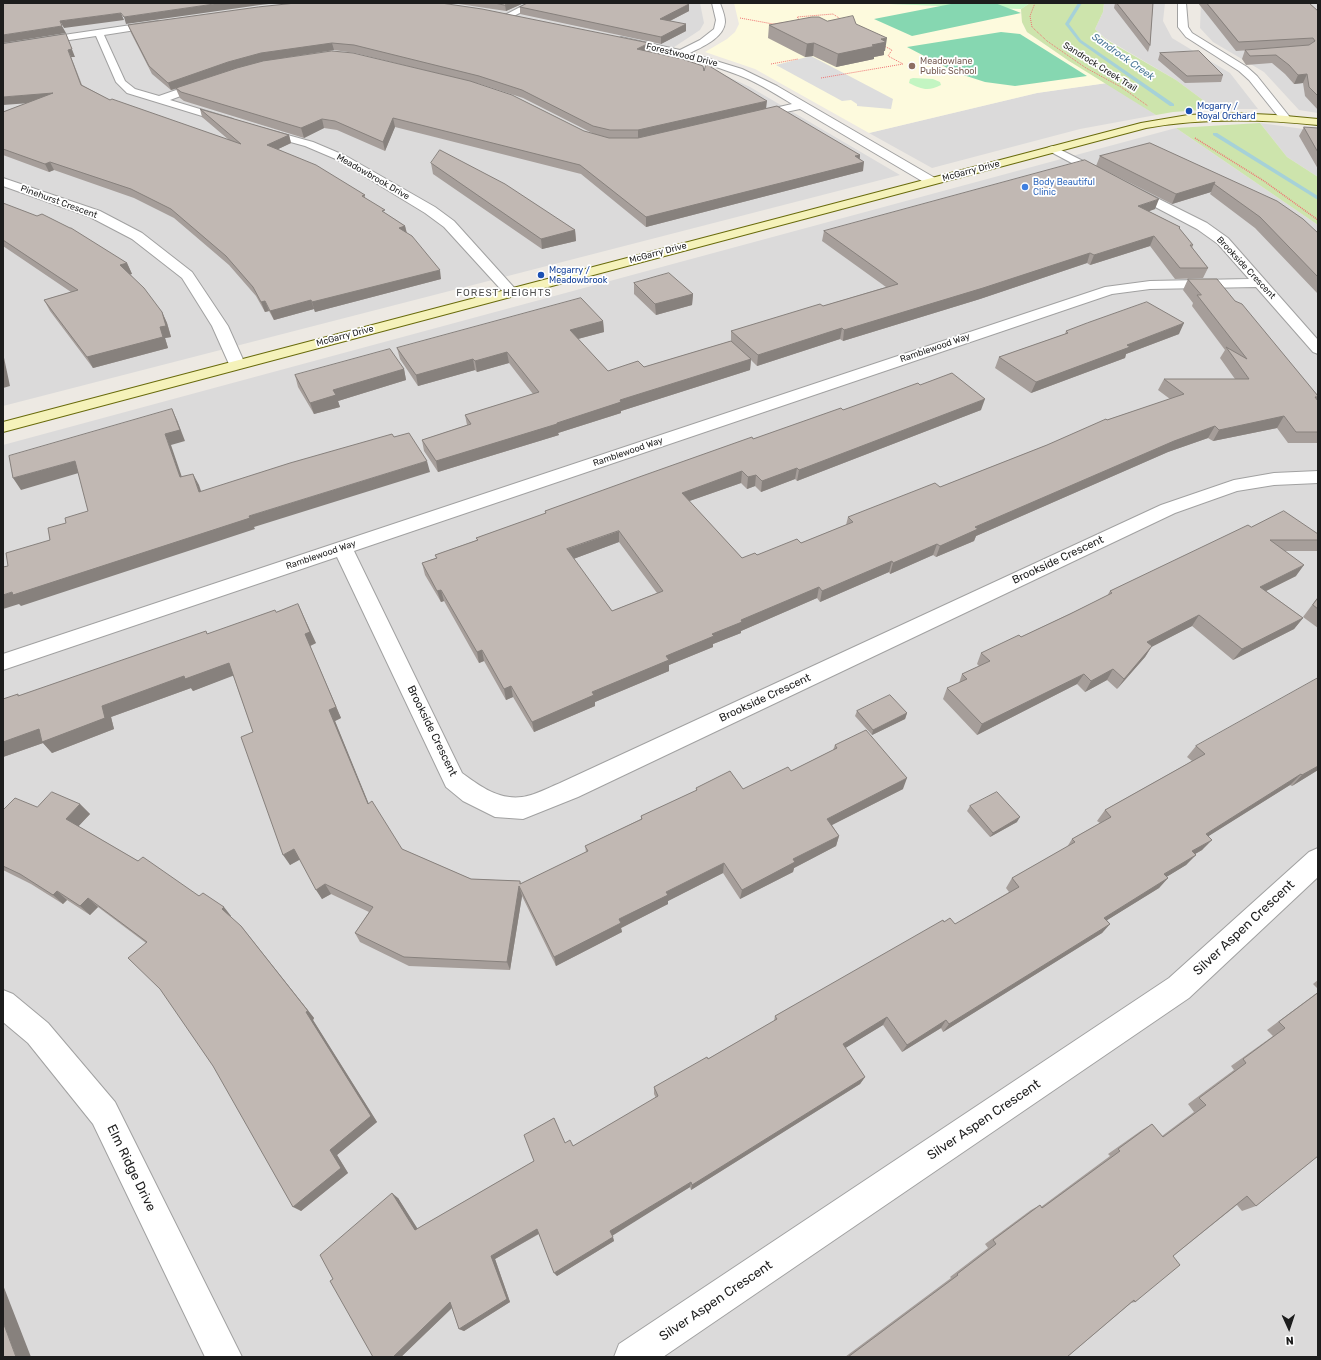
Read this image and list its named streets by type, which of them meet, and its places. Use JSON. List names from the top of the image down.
{
  "streets": {
    "street": [
      "Forestwood Drive",
      "McGarry Drive",
      "Meadowbrook Drive",
      "Pinehurst Crescent",
      "Brookside Crescent",
      "Ramblewood Way",
      "Silver Aspen Crescent",
      "Elm Ridge Drive"
    ],
    "path": ["Sandrock Creek Trail"]
  },
  "crossings": [
    ["Forestwood Drive", "McGarry Drive"],
    ["McGarry Drive", "Meadowbrook Drive"],
    ["McGarry Drive", "Pinehurst Crescent"],
    ["McGarry Drive", "Brookside Crescent"],
    ["Brookside Crescent", "Ramblewood Way"]
  ],
  "districts": ["FOREST HEIGHTS"],
  "water": ["Sandrock Creek"],
  "places": [
    "Meadowlane Public School",
    "Mcgarry / Royal Orchard",
    "Body Beautiful Clinic",
    "Mcgarry / Meadowbrook"
  ],
  "north": "bottom"
}
